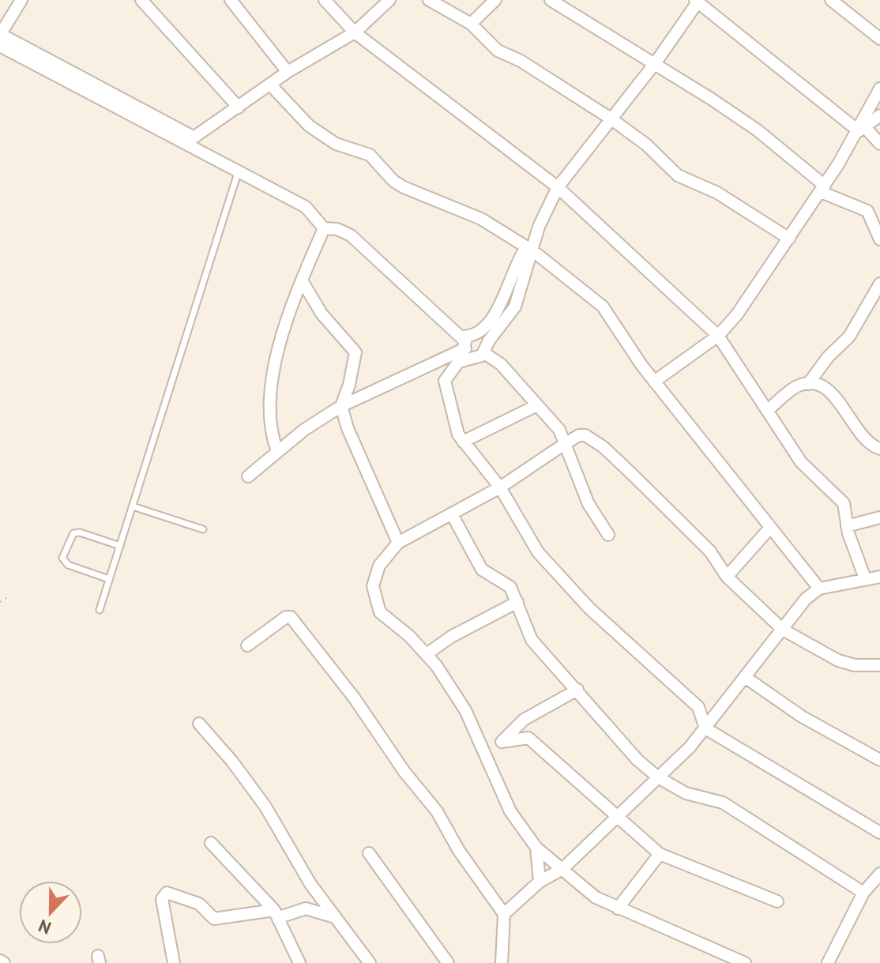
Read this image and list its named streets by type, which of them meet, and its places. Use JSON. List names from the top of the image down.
{
  "north": "bottom"
}
